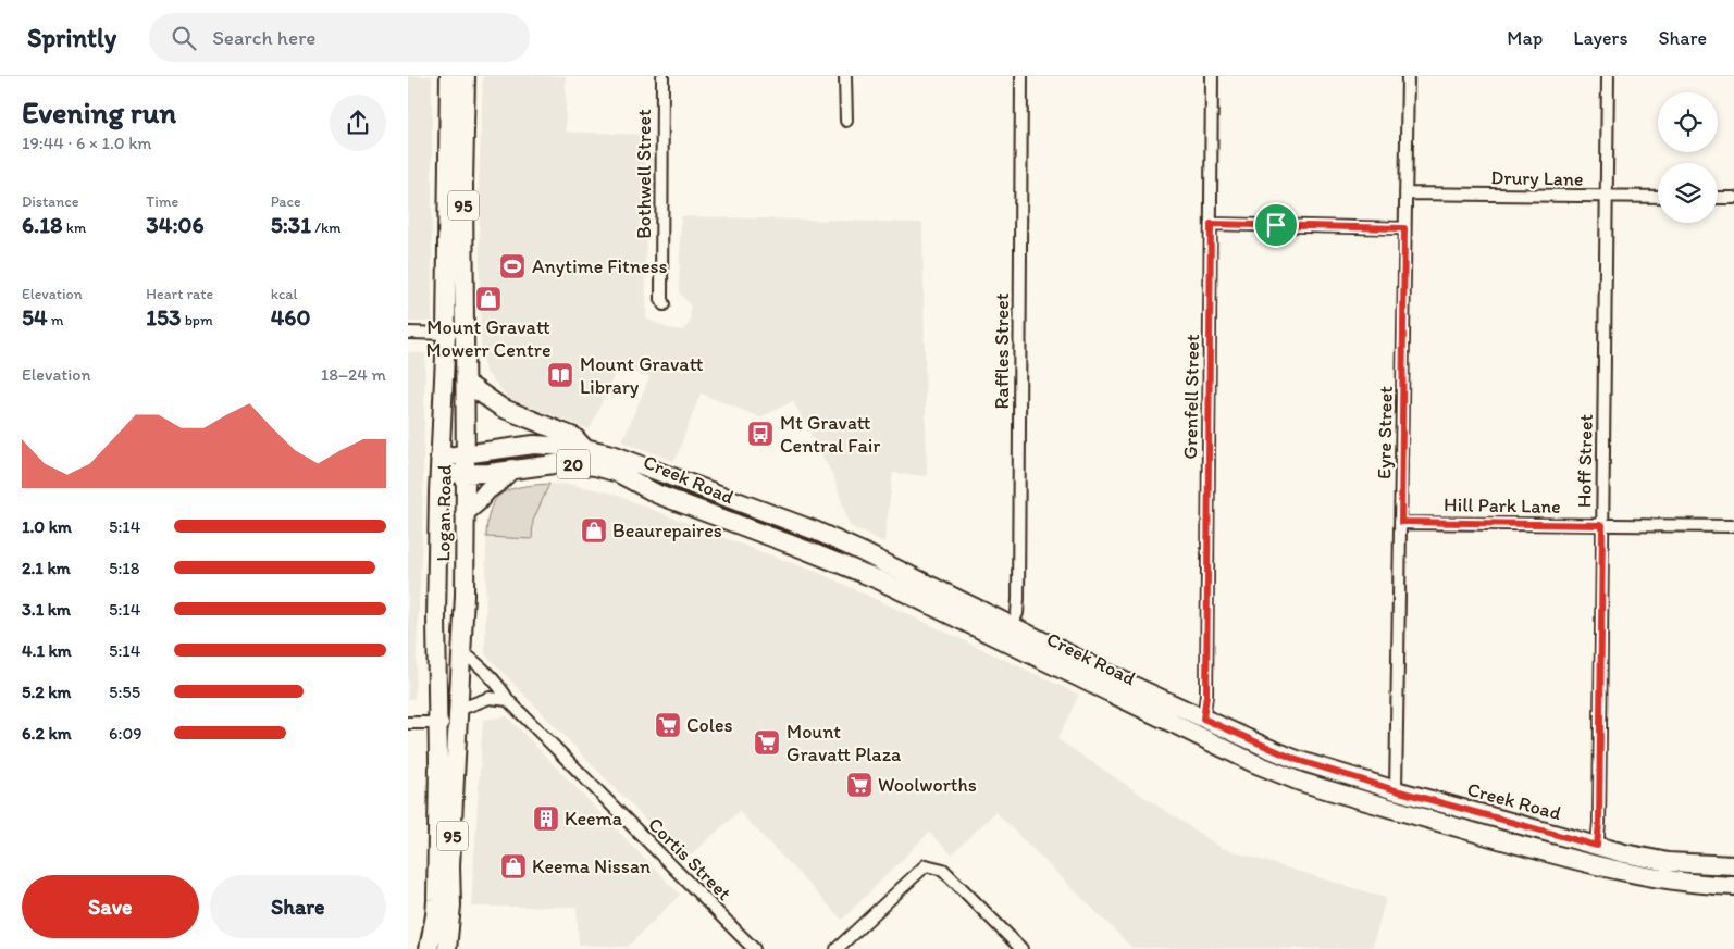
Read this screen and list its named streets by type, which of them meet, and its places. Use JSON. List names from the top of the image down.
{
  "streets": {
    "main road": [
      "95",
      "20",
      "Creek Road",
      "Logan Road"
    ],
    "street": [
      "Bothwell Street",
      "Drury Lane",
      "Raffles Street",
      "Grenfell Street",
      "Eyre Street",
      "Hoff Street",
      "Hill Park Lane",
      "Cortis Street"
    ]
  },
  "crossings": [
    ["Drury Lane", "Eyre Street"],
    ["Drury Lane", "Hoff Street"],
    ["Raffles Street", "Creek Road"],
    ["Grenfell Street", "Creek Road"],
    ["Eyre Street", "Creek Road"],
    ["Eyre Street", "Hill Park Lane"],
    ["Hoff Street", "Creek Road"],
    ["Hoff Street", "Hill Park Lane"],
    ["Creek Road", "Logan Road"],
    ["Logan Road", "Cortis Street"]
  ],
  "places": {
    "sports": ["Anytime Fitness"],
    "shop": ["Mount Gravatt Mowerr Centre", "Beaurepaires", "Keema Nissan"],
    "library": ["Mount Gravatt Library"],
    "bus stop": ["Mt Gravatt Central Fair"],
    "supermarket": ["Coles", "Mount Gravatt Plaza", "Woolworths"],
    "building": ["Keema"]
  },
  "page": {
    "header": "Sprintly",
    "search": "Search here",
    "nav": ["Map", "Layers", "Share"],
    "heading": ["Evening run", "19:44 · 6 × 1.0 km"],
    "stats": [
      ["Distance", "6.18 km"],
      ["Time", "34:06"],
      ["Pace", "5:31 /km"],
      ["Elevation", "54 m"],
      ["Heart rate", "153 bpm"],
      ["kcal", "460"]
    ],
    "chart": ["Elevation", "18–24 m"],
    "list": [
      {
        "name": "1.0 km",
        "note": "5:14"
      },
      {
        "name": "2.1 km",
        "note": "5:18"
      },
      {
        "name": "3.1 km",
        "note": "5:14"
      },
      {
        "name": "4.1 km",
        "note": "5:14"
      },
      {
        "name": "5.2 km",
        "note": "5:55"
      },
      {
        "name": "6.2 km",
        "note": "6:09"
      }
    ],
    "buttons": ["Save", "Share"]
  }
}
